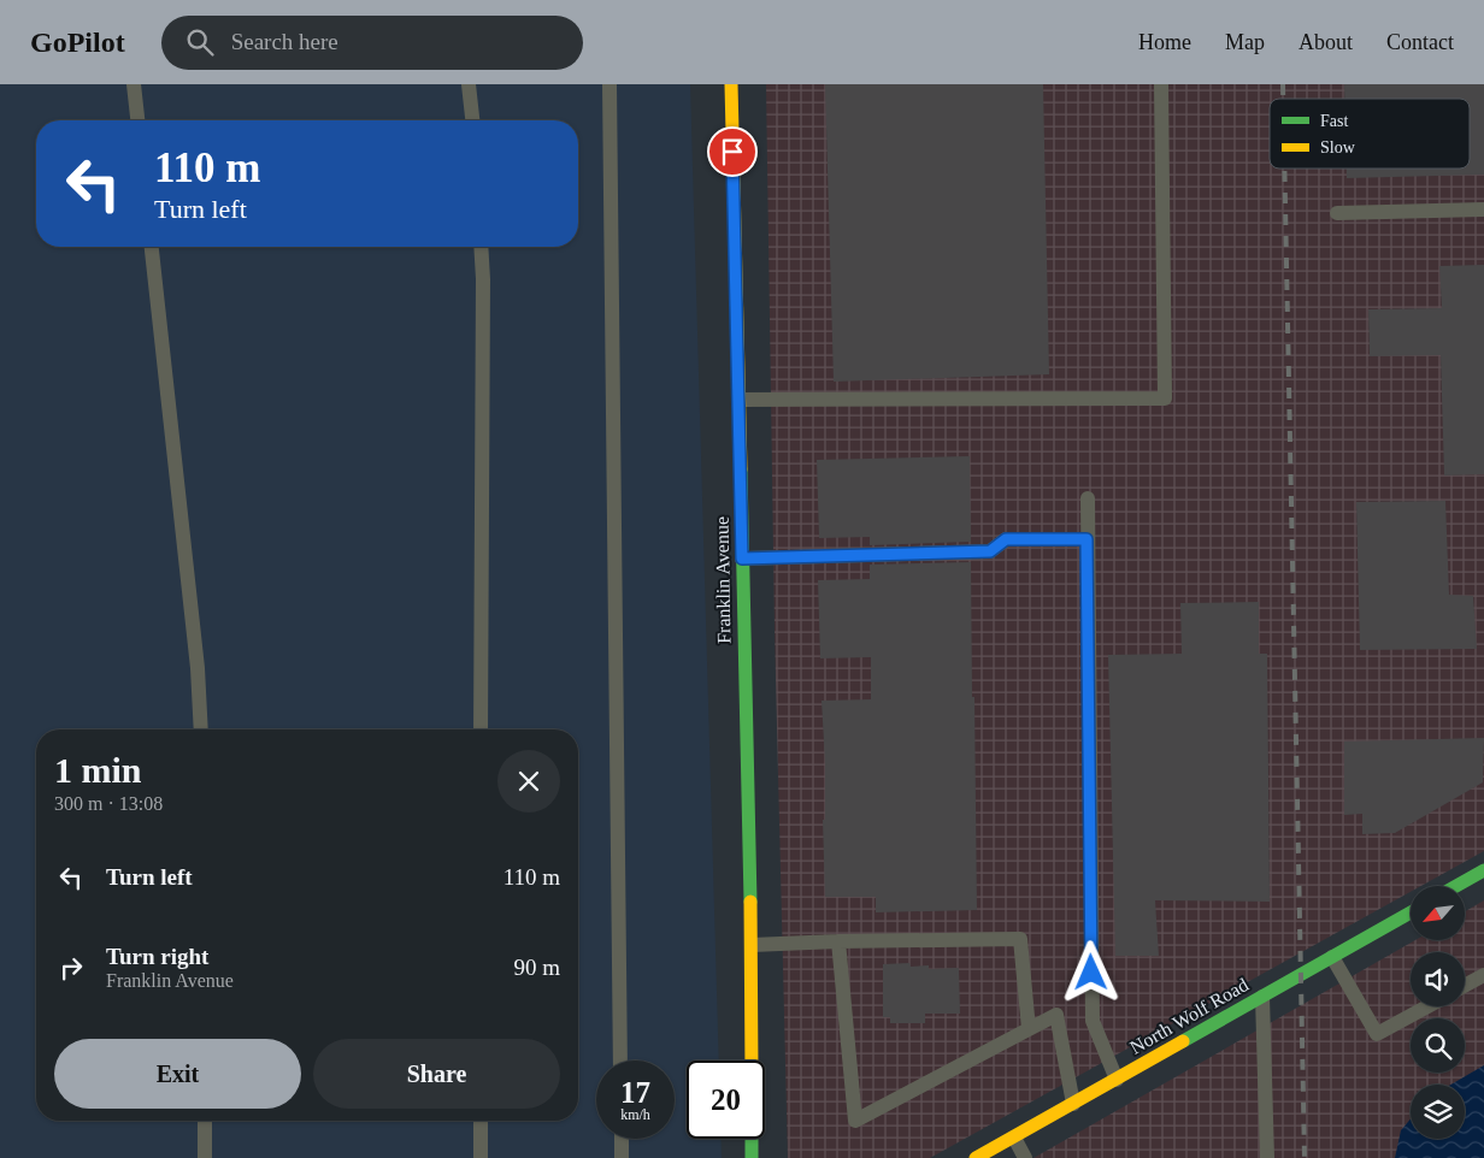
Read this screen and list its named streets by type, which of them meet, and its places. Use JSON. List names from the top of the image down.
{
  "streets": {
    "main road": ["Franklin Avenue", "North Wolf Road"]
  },
  "legend": ["Fast", "Slow"],
  "north": "bottom left",
  "page": {
    "header": "GoPilot",
    "search": "Search here",
    "nav": [
      "Home",
      "Map",
      "About",
      "Contact"
    ],
    "turn": ["110 m", "Turn left"],
    "heading": ["1 min", "300 m · 13:08"],
    "list": [
      {
        "name": "Turn left",
        "value": "110 m"
      },
      {
        "name": "Turn right",
        "note": "Franklin Avenue",
        "value": "90 m"
      }
    ],
    "buttons": ["Exit", "Share"],
    "speed": "17 km/h",
    "limit": "20"
  }
}
